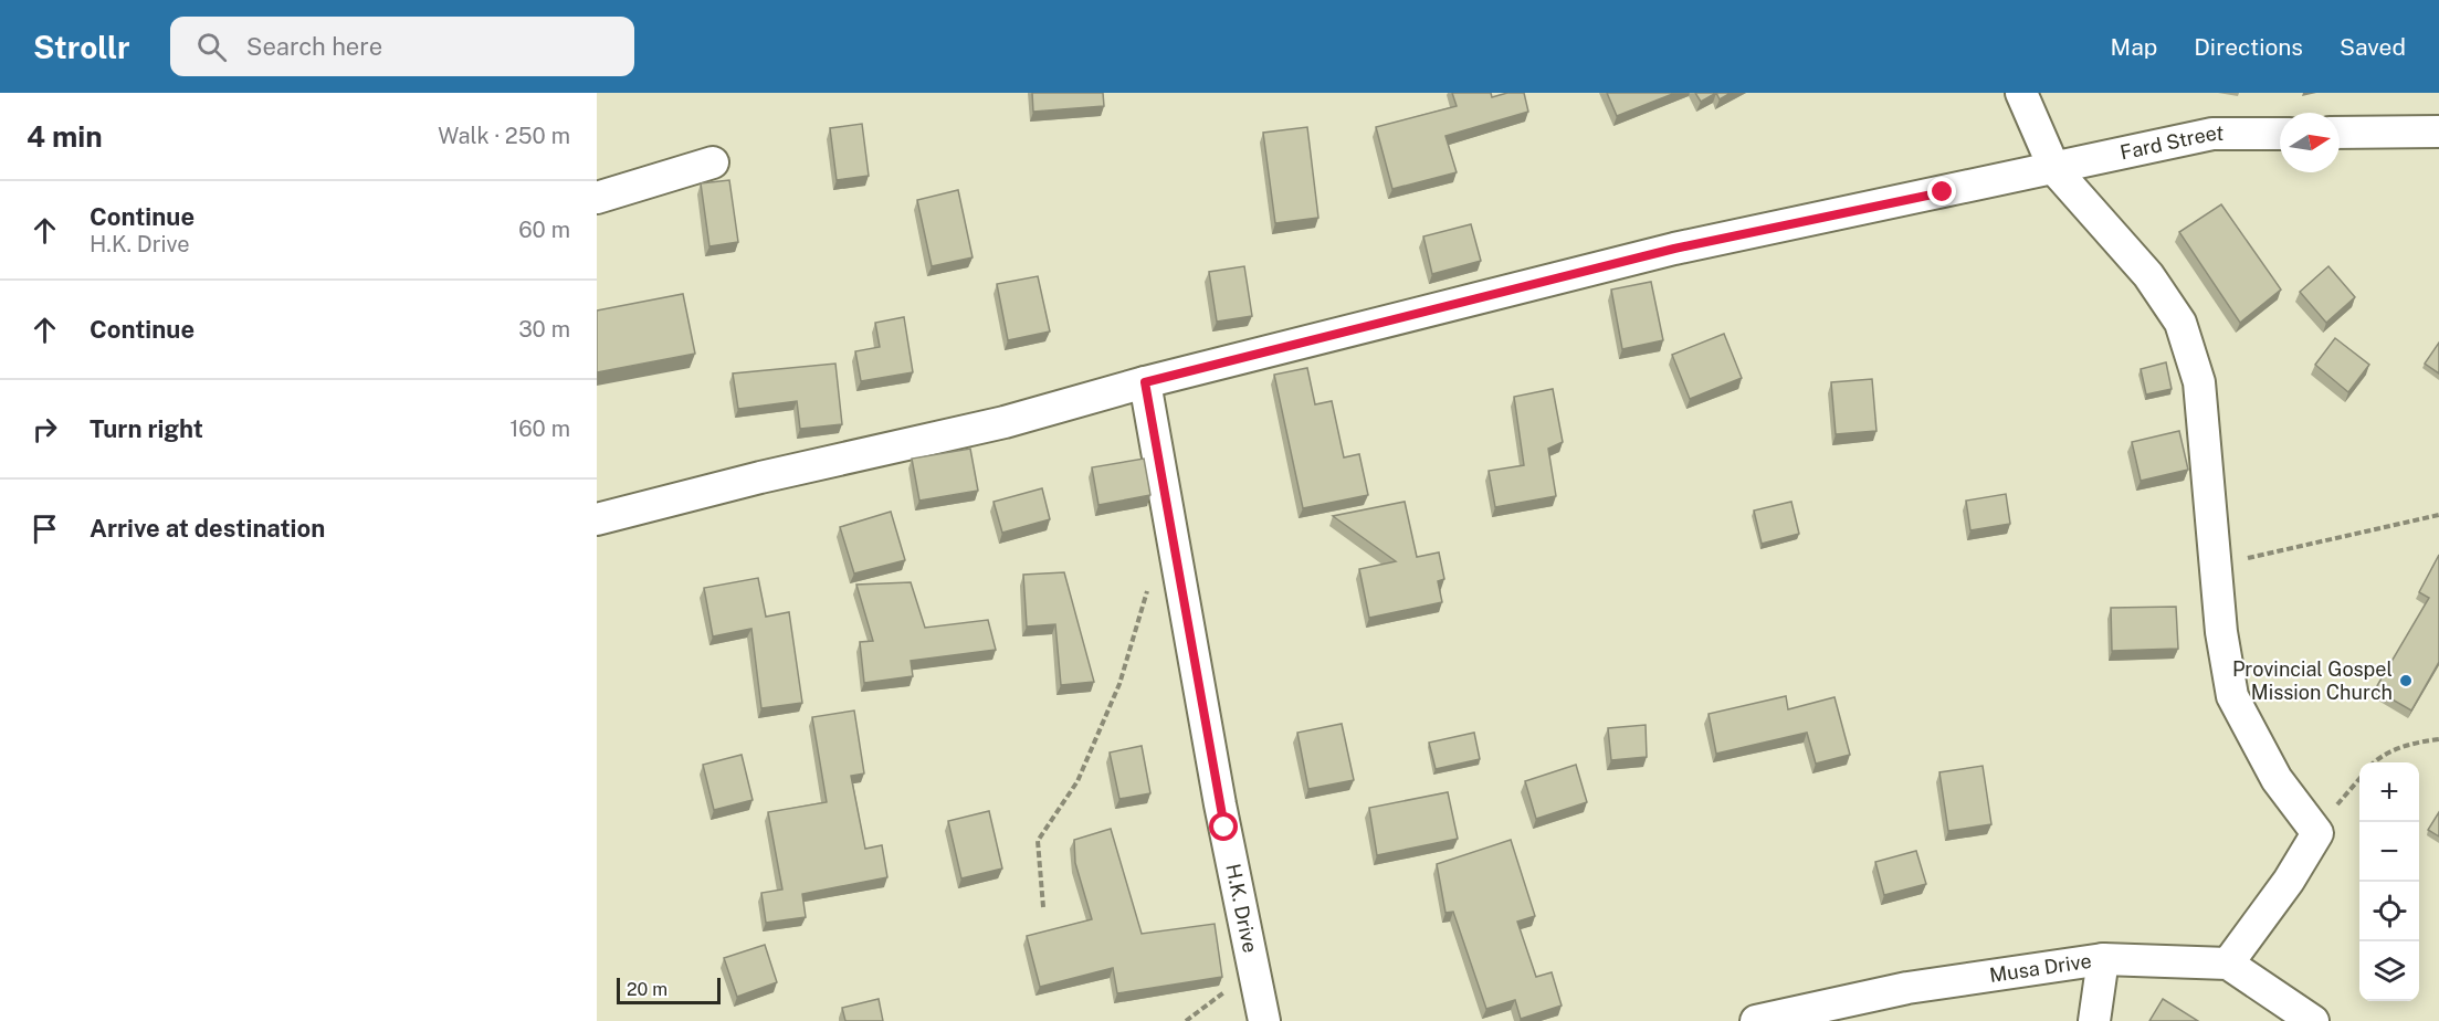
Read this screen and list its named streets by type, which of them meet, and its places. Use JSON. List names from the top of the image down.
{
  "streets": {
    "street": ["Fard Street", "H.K. Drive", "Musa Drive"]
  },
  "crossings": [
    ["Fard Street", "H.K. Drive"]
  ],
  "places": ["Provincial Gospel Mission Church"],
  "scale_bar": "20 m",
  "north": "right",
  "page": {
    "header": "Strollr",
    "search": "Search here",
    "nav": ["Map", "Directions", "Saved"],
    "heading": ["4 min", "Walk · 250 m"],
    "list": [
      ["Continue", "H.K. Drive", "60 m"],
      ["Continue", "30 m"],
      ["Turn right", "160 m"],
      "Arrive at destination"
    ],
    "map_buttons": ["+", "−"],
    "scale": "20 m"
  }
}
